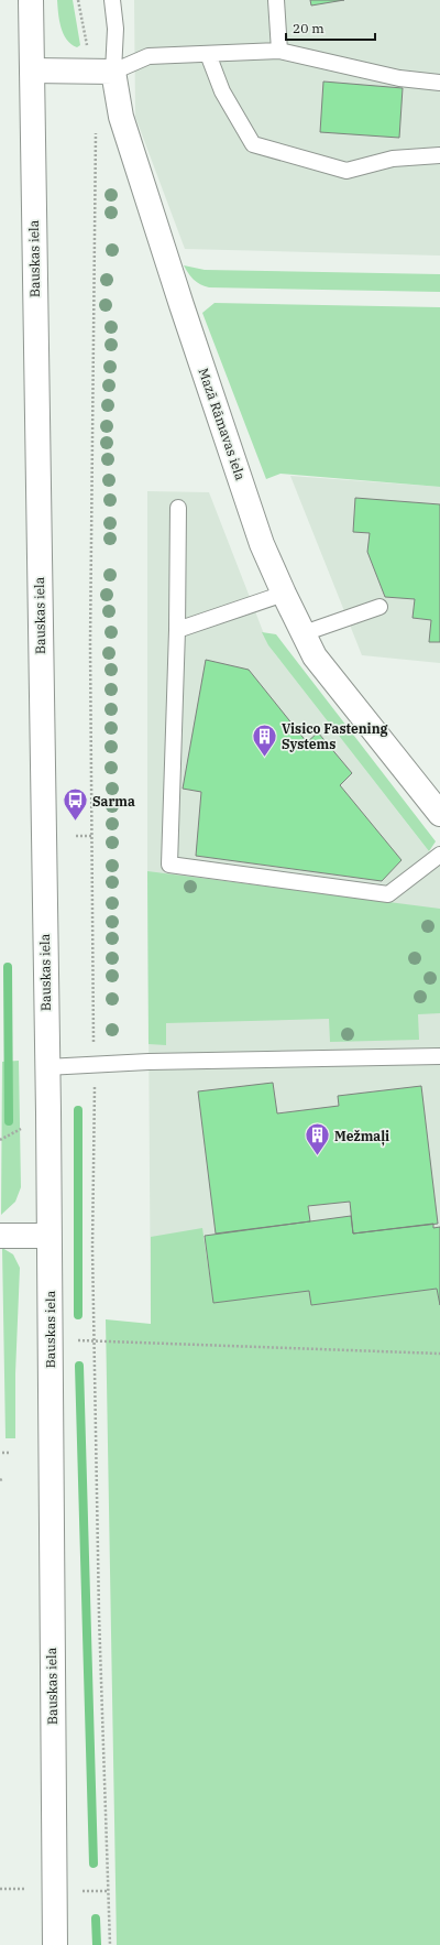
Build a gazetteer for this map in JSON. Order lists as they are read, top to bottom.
{
  "streets": {
    "main road": ["Bauskas iela", "Mazā Rāmavas iela"]
  },
  "places": {
    "building": ["Visico Fastening Systems", "Mežmaļi"],
    "bus stop": ["Sarma"]
  },
  "scale_bar": "20 m"
}
